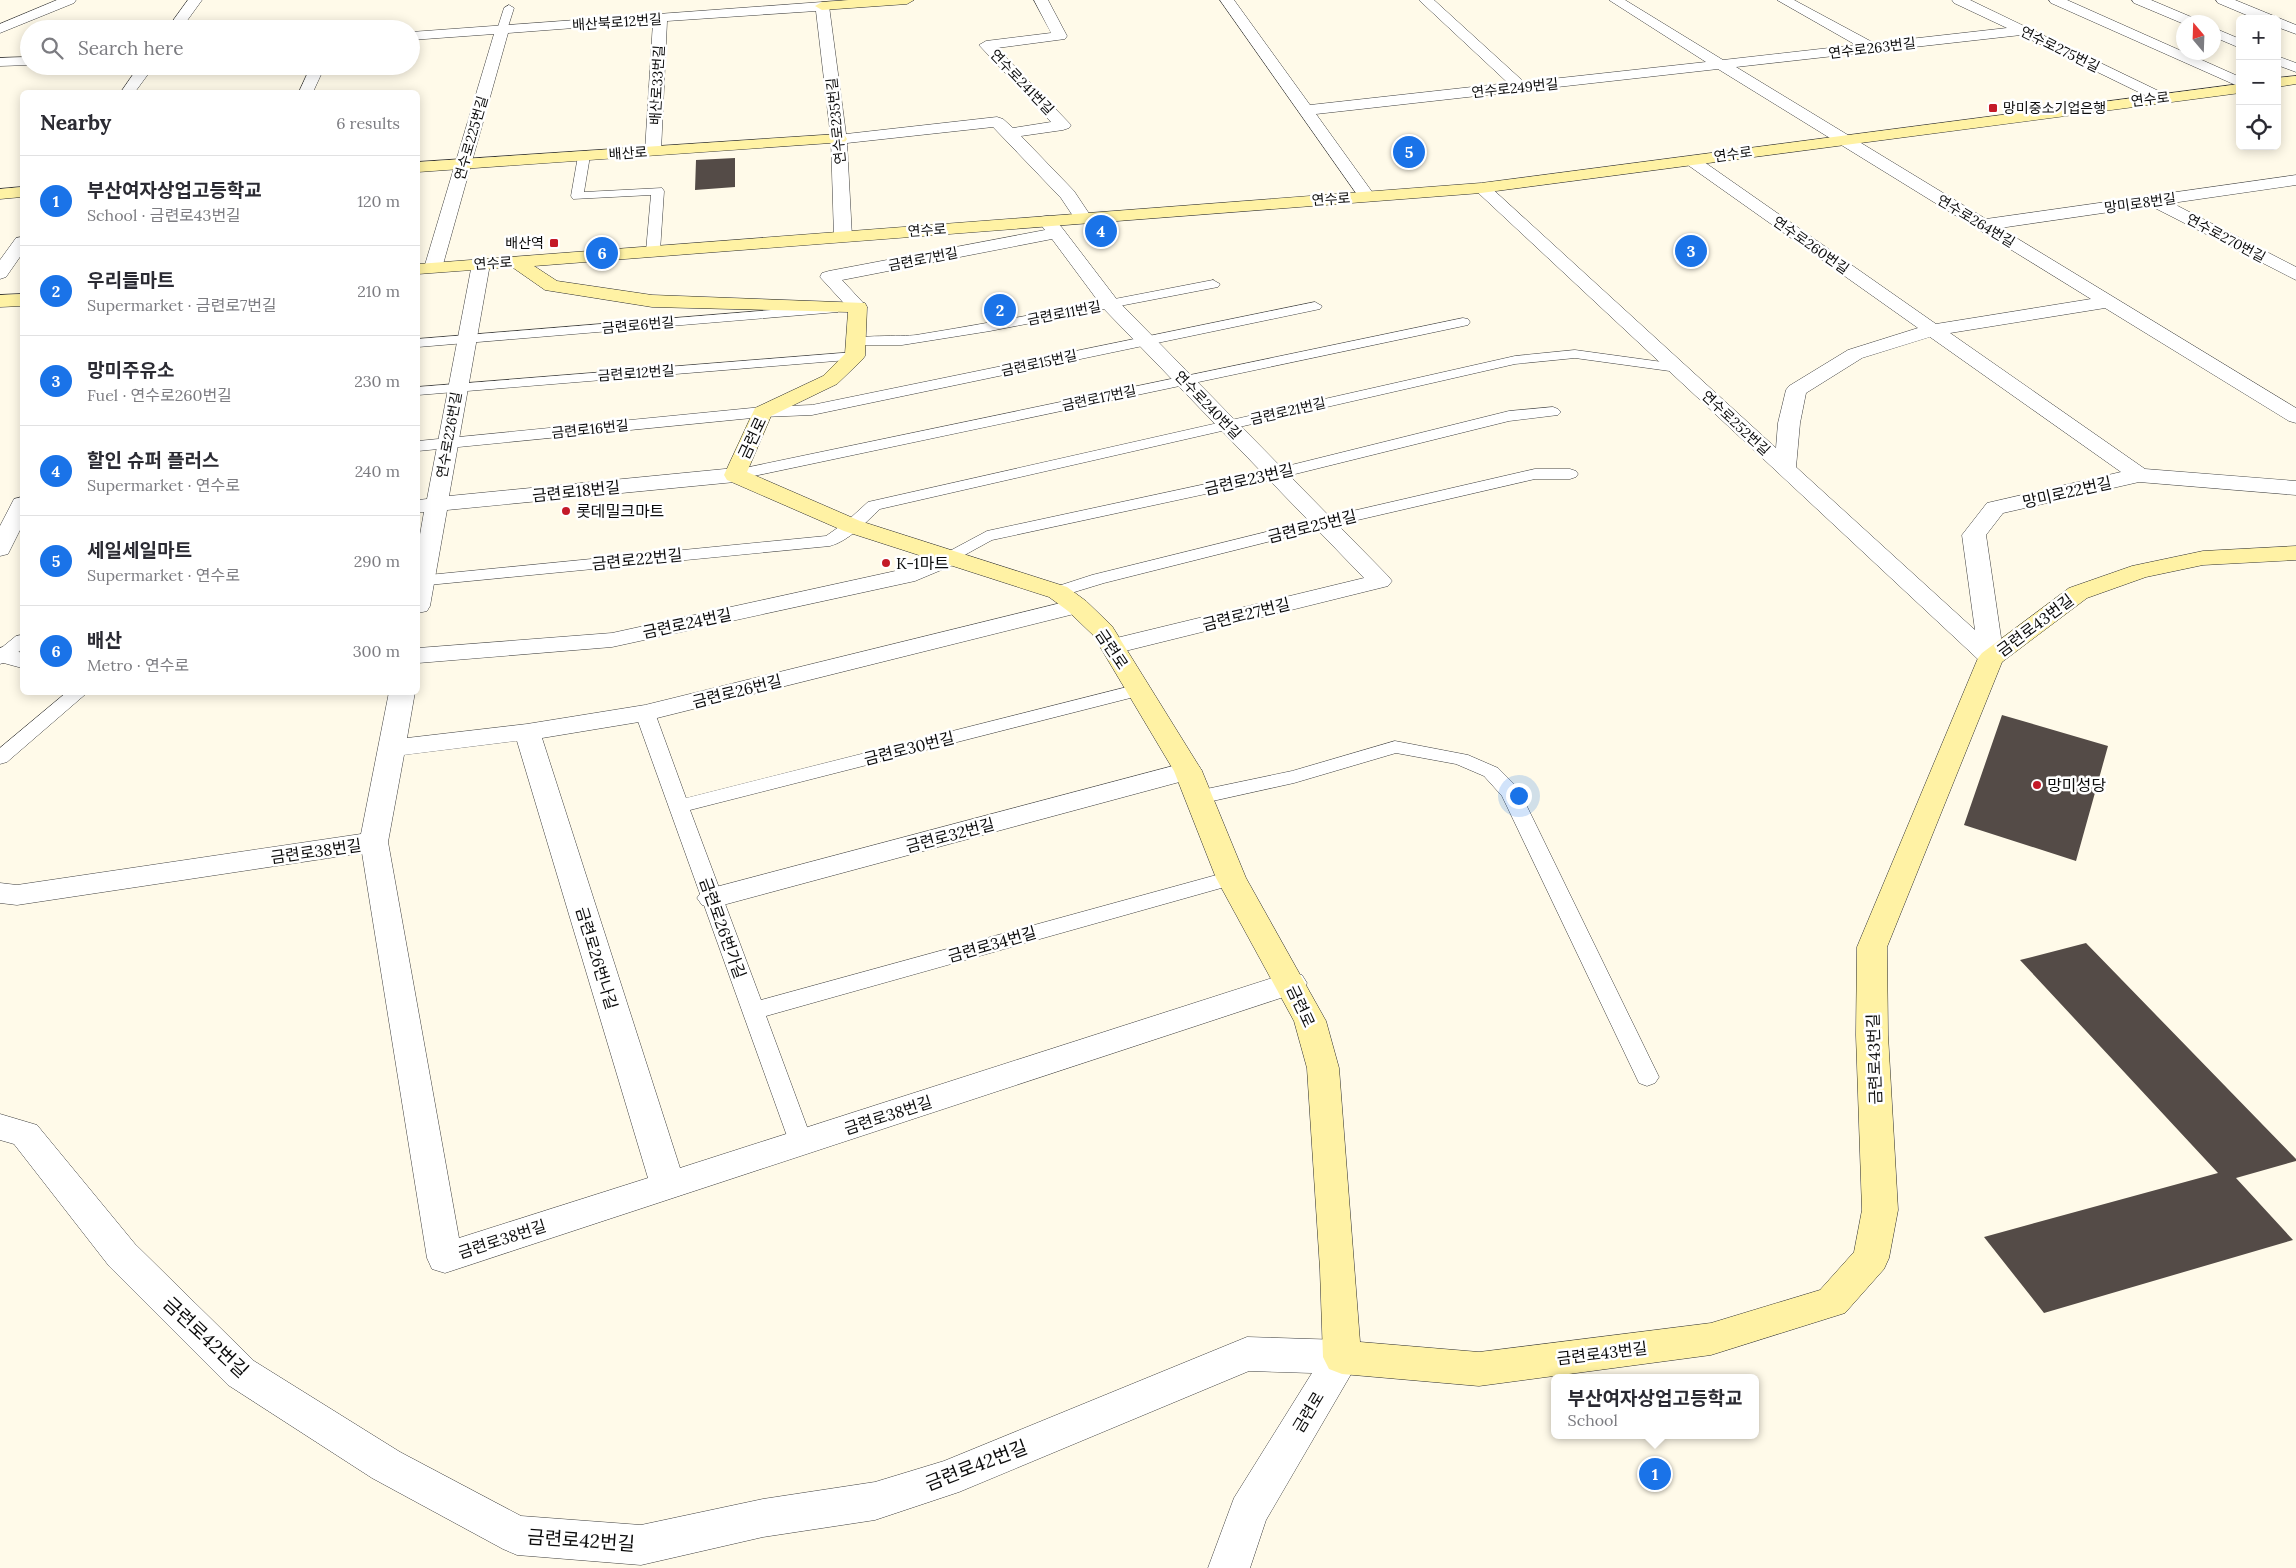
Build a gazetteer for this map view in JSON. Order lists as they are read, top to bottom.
{
  "streets": {
    "street": [
      "배산북로12번길",
      "연수로263번길",
      "연수로275번길",
      "연수로241번길",
      "배산로33번길",
      "연수로249번길",
      "연수로",
      "연수로235번길",
      "연수로225번길",
      "배산로",
      "망미로8번길",
      "연수로264번길",
      "연수로270번길",
      "연수로260번길",
      "금련로7번길",
      "연수로240번길",
      "연수로252번길",
      "연수로226번길",
      "금련로",
      "금련로18번길",
      "망미로22번길",
      "금련로27번길",
      "금련로24번길",
      "금련로43번길",
      "금련로26번길",
      "금련로32번길",
      "금련로38번길",
      "금련로26번나길",
      "금련로42번길"
    ],
    "lane": [
      "금련로11번길",
      "금련로6번길",
      "금련로15번길",
      "금련로12번길",
      "금련로17번길",
      "금련로21번길",
      "금련로16번길",
      "금련로23번길",
      "금련로25번길",
      "금련로22번길",
      "금련로30번길",
      "금련로26번가길",
      "금련로34번길"
    ]
  },
  "crossings": [
    ["배산북로12번길", "배산로33번길"],
    ["배산북로12번길", "연수로235번길"],
    ["배산북로12번길", "연수로225번길"],
    ["연수로263번길", "연수로275번길"],
    ["연수로263번길", "연수로249번길"],
    ["연수로275번길", "연수로"],
    ["배산로33번길", "배산로"],
    ["연수로", "연수로235번길"],
    ["연수로", "연수로225번길"],
    ["연수로", "연수로264번길"],
    ["연수로", "연수로260번길"],
    ["연수로", "금련로7번길"],
    ["연수로", "연수로240번길"],
    ["연수로", "연수로252번길"],
    ["연수로", "연수로226번길"],
    ["연수로235번길", "배산로"],
    ["연수로225번길", "배산로"],
    ["망미로8번길", "연수로264번길"],
    ["망미로8번길", "연수로270번길"],
    ["연수로260번길", "망미로22번길"],
    ["금련로7번길", "금련로6번길"],
    ["금련로7번길", "연수로240번길"],
    ["금련로11번길", "금련로12번길"],
    ["금련로11번길", "연수로240번길"],
    ["금련로11번길", "금련로"],
    ["금련로6번길", "연수로226번길"],
    ["금련로15번길", "연수로240번길"],
    ["금련로15번길", "금련로16번길"],
    ["금련로15번길", "금련로"],
    ["금련로12번길", "연수로226번길"],
    ["금련로12번길", "금련로"],
    ["금련로17번길", "연수로240번길"],
    ["금련로17번길", "금련로"],
    ["금련로17번길", "금련로18번길"],
    ["연수로240번길", "금련로21번길"],
    ["연수로240번길", "금련로23번길"],
    ["연수로240번길", "금련로25번길"],
    ["연수로240번길", "금련로27번길"],
    ["금련로21번길", "연수로252번길"],
    ["금련로21번길", "금련로"],
    ["금련로21번길", "금련로22번길"],
    ["연수로252번길", "망미로22번길"],
    ["연수로252번길", "금련로43번길"],
    ["금련로16번길", "연수로226번길"],
    ["금련로16번길", "금련로"],
    ["연수로226번길", "금련로18번길"],
    ["연수로226번길", "금련로22번길"],
    ["금련로", "금련로23번길"],
    ["금련로", "금련로18번길"],
    ["금련로", "금련로25번길"],
    ["금련로", "금련로22번길"],
    ["금련로", "금련로27번길"],
    ["금련로", "금련로24번길"],
    ["금련로", "금련로43번길"],
    ["금련로", "금련로26번길"],
    ["금련로", "금련로30번길"],
    ["금련로", "금련로32번길"],
    ["금련로", "금련로38번길"],
    ["금련로", "금련로34번길"],
    ["금련로", "금련로42번길"],
    ["금련로23번길", "금련로24번길"],
    ["망미로22번길", "금련로43번길"],
    ["금련로25번길", "금련로26번길"],
    ["금련로43번길", "금련로42번길"],
    ["금련로26번길", "금련로26번가길"],
    ["금련로26번길", "금련로26번나길"],
    ["금련로30번길", "금련로26번가길"],
    ["금련로32번길", "금련로26번가길"],
    ["금련로38번길", "금련로26번가길"],
    ["금련로38번길", "금련로26번나길"],
    ["금련로26번가길", "금련로34번길"]
  ],
  "places": {
    "transit": ["망미중소기업은행", "배산역"],
    "other": ["롯데밀크마트", "K-1마트", "망미성당"]
  },
  "north": "top",
  "page": {
    "map_buttons": ["+", "−"],
    "search": "Search here",
    "heading": ["Nearby", "6 results"],
    "pins": [
      "5",
      "4",
      "3",
      "6",
      "2",
      "1"
    ],
    "list": [
      {
        "mark": "1",
        "name": "부산여자상업고등학교",
        "note": "School · 금련로43번길",
        "value": "120 m"
      },
      {
        "mark": "2",
        "name": "우리들마트",
        "note": "Supermarket · 금련로7번길",
        "value": "210 m"
      },
      {
        "mark": "3",
        "name": "망미주유소",
        "note": "Fuel · 연수로260번길",
        "value": "230 m"
      },
      {
        "mark": "4",
        "name": "할인 슈퍼 플러스",
        "note": "Supermarket · 연수로",
        "value": "240 m"
      },
      {
        "mark": "5",
        "name": "세일세일마트",
        "note": "Supermarket · 연수로",
        "value": "290 m"
      },
      {
        "mark": "6",
        "name": "배산",
        "note": "Metro · 연수로",
        "value": "300 m"
      }
    ],
    "popup": ["부산여자상업고등학교", "School"]
  }
}
